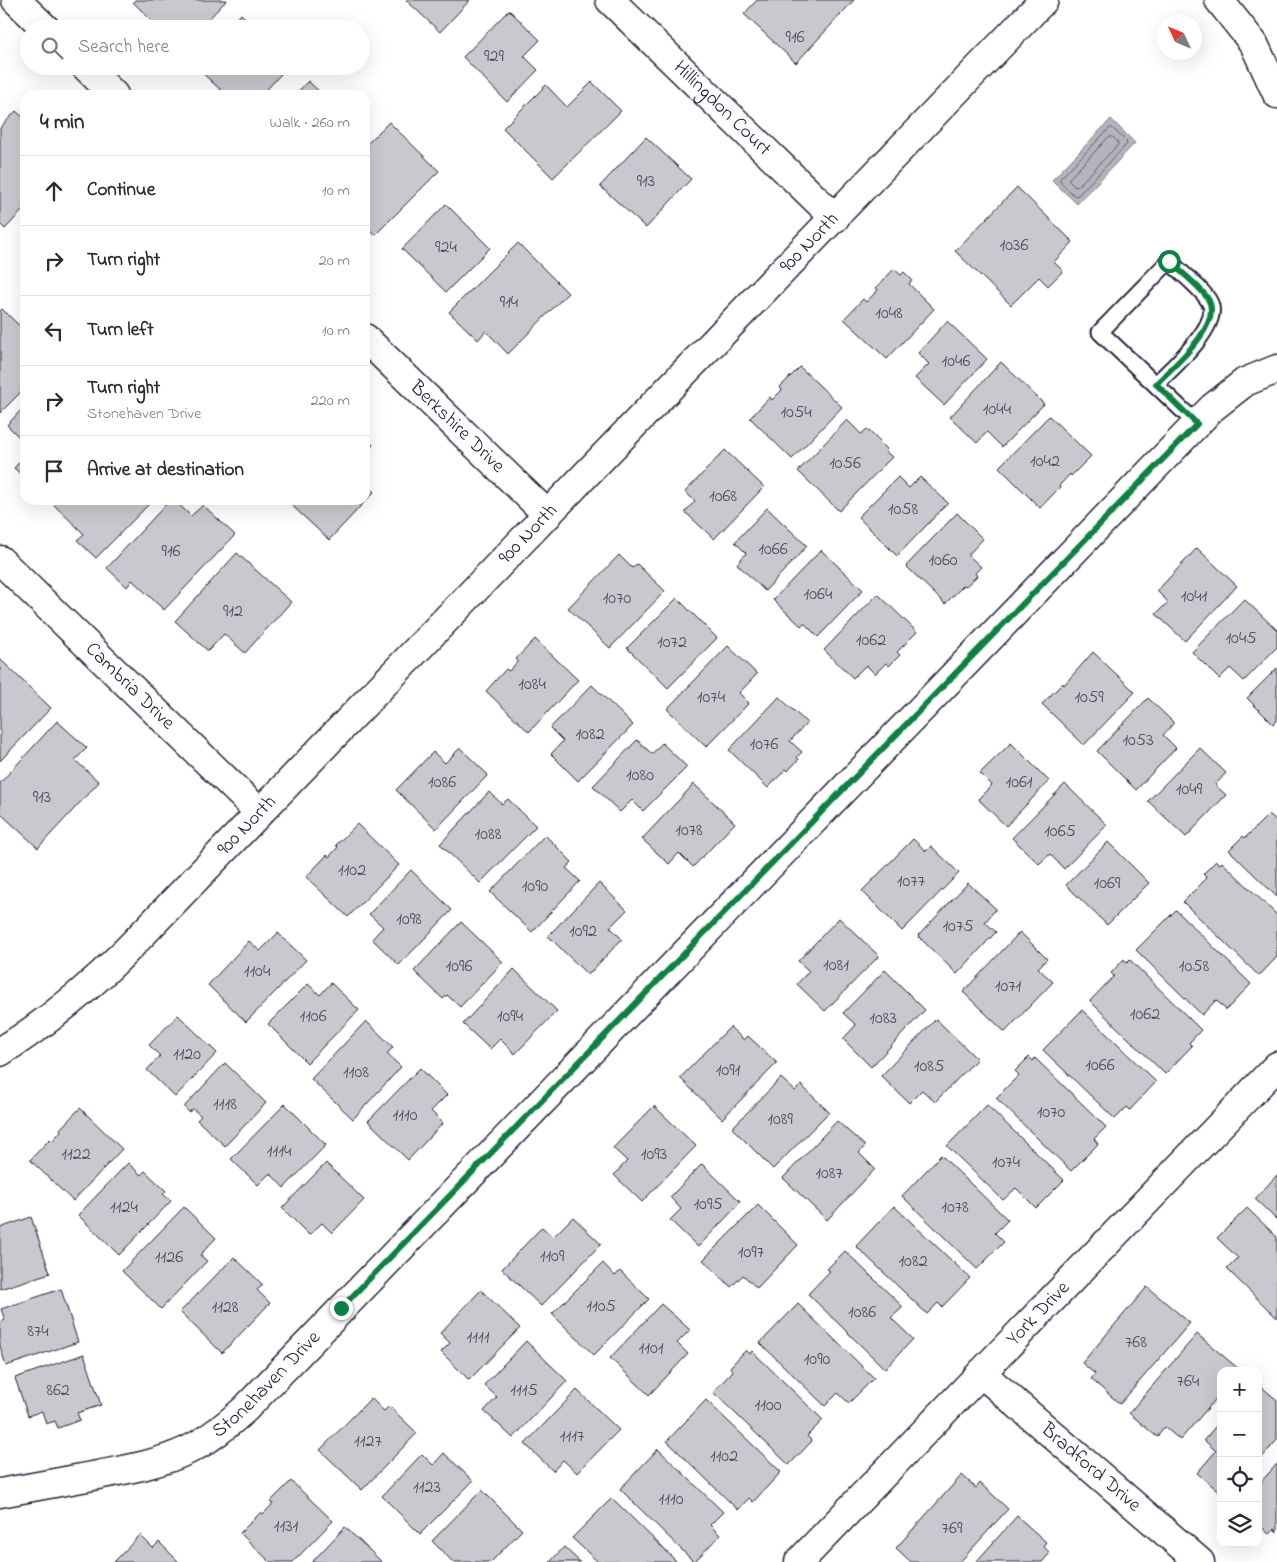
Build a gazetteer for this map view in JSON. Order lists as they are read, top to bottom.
{
  "streets": {
    "street": [
      "Hillingdon Court",
      "900 North",
      "Berkshire Drive",
      "Cambria Drive",
      "York Drive",
      "Stonehaven Drive",
      "Bradford Drive"
    ]
  },
  "crossings": [
    ["Hillingdon Court", "900 North"],
    ["900 North", "Berkshire Drive"],
    ["900 North", "Cambria Drive"],
    ["York Drive", "Bradford Drive"]
  ],
  "house_numbers": [
    "916",
    "929",
    "913",
    "1036",
    "924",
    "914",
    "1048",
    "1046",
    "1044",
    "1054",
    "1042",
    "1056",
    "1068",
    "1058",
    "1066",
    "916",
    "1060",
    "1064",
    "1041",
    "1070",
    "912",
    "1045",
    "1062",
    "1072",
    "1084",
    "1074",
    "1059",
    "1082",
    "1053",
    "1076",
    "1080",
    "1086",
    "1061",
    "1049",
    "913",
    "1078",
    "1065",
    "1088",
    "1102",
    "1077",
    "1069",
    "1090",
    "1098",
    "1075",
    "1092",
    "1081",
    "1096",
    "1058",
    "1104",
    "1071",
    "1062",
    "1106",
    "1094",
    "1083",
    "1120",
    "1066",
    "1085",
    "1091",
    "1108",
    "1118",
    "1070",
    "1110",
    "1089",
    "1114",
    "1122",
    "1093",
    "1074",
    "1087",
    "1095",
    "1124",
    "1078",
    "1097",
    "1109",
    "1126",
    "1082",
    "1105",
    "1128",
    "1086",
    "874",
    "1111",
    "768",
    "1101",
    "1090",
    "764",
    "862",
    "1115",
    "1100",
    "1117",
    "1127",
    "1102",
    "1123",
    "1110",
    "1131",
    "769"
  ],
  "north": "top left",
  "page": {
    "search": "Search here",
    "heading": ["4 min", "Walk · 260 m"],
    "list": [
      ["Continue", "10 m"],
      ["Turn right", "20 m"],
      ["Turn left", "10 m"],
      ["Turn right", "Stonehaven Drive", "220 m"],
      "Arrive at destination"
    ],
    "map_buttons": ["+", "−"]
  }
}
